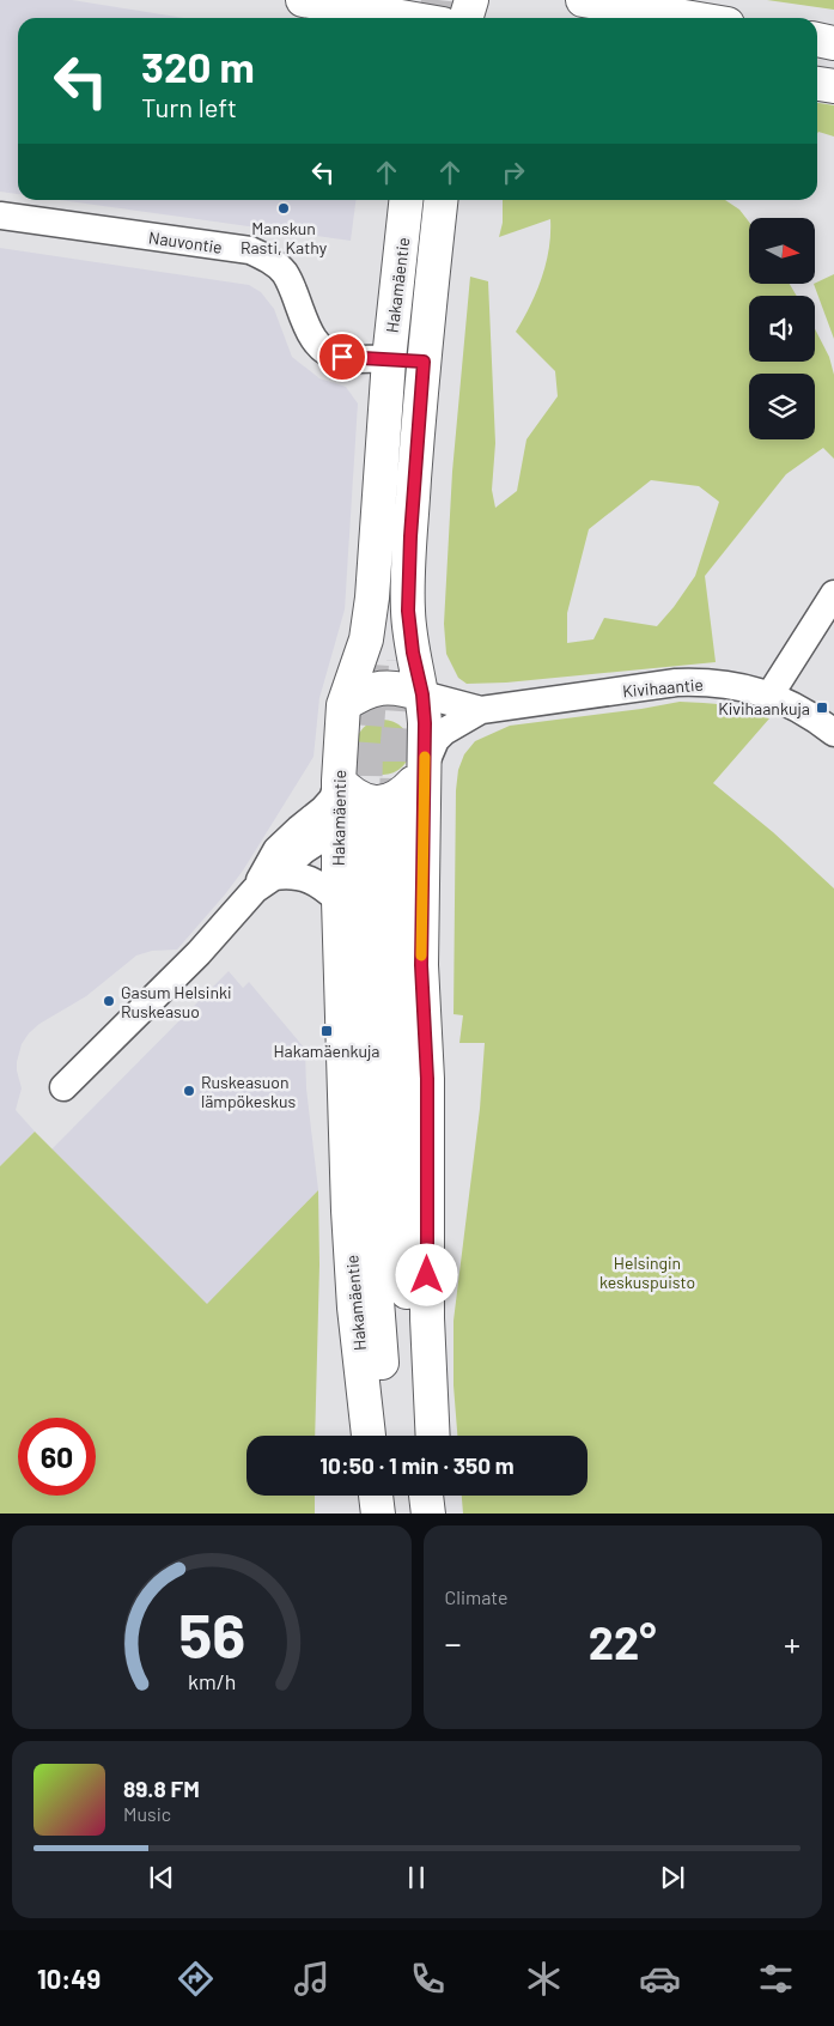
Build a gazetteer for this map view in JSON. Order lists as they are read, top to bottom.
{
  "streets": {
    "main road": ["Hakamäentie"],
    "street": ["Nauvontie", "Kivihaantie"]
  },
  "crossings": [
    ["Nauvontie", "Hakamäentie"],
    ["Hakamäentie", "Kivihaantie"]
  ],
  "parks": ["Helsingin keskuspuisto"],
  "places": {
    "other": ["Manskun Rasti, Kathy", "Gasum Helsinki Ruskeasuo", "Ruskeasuon lämpökeskus"],
    "transit": ["Kivihaankuja", "Hakamäenkuja"]
  },
  "north": "right",
  "page": {
    "turn": ["320 m", "Turn left"],
    "limit": "60",
    "trip": "10:50 · 1 min · 350 m",
    "tile": "Climate",
    "heat": ["−", "22°", "+"],
    "song": ["89.8 FM", "Music"],
    "tabs": "10:49",
    "gauge": ["56", "km/h"]
  }
}
